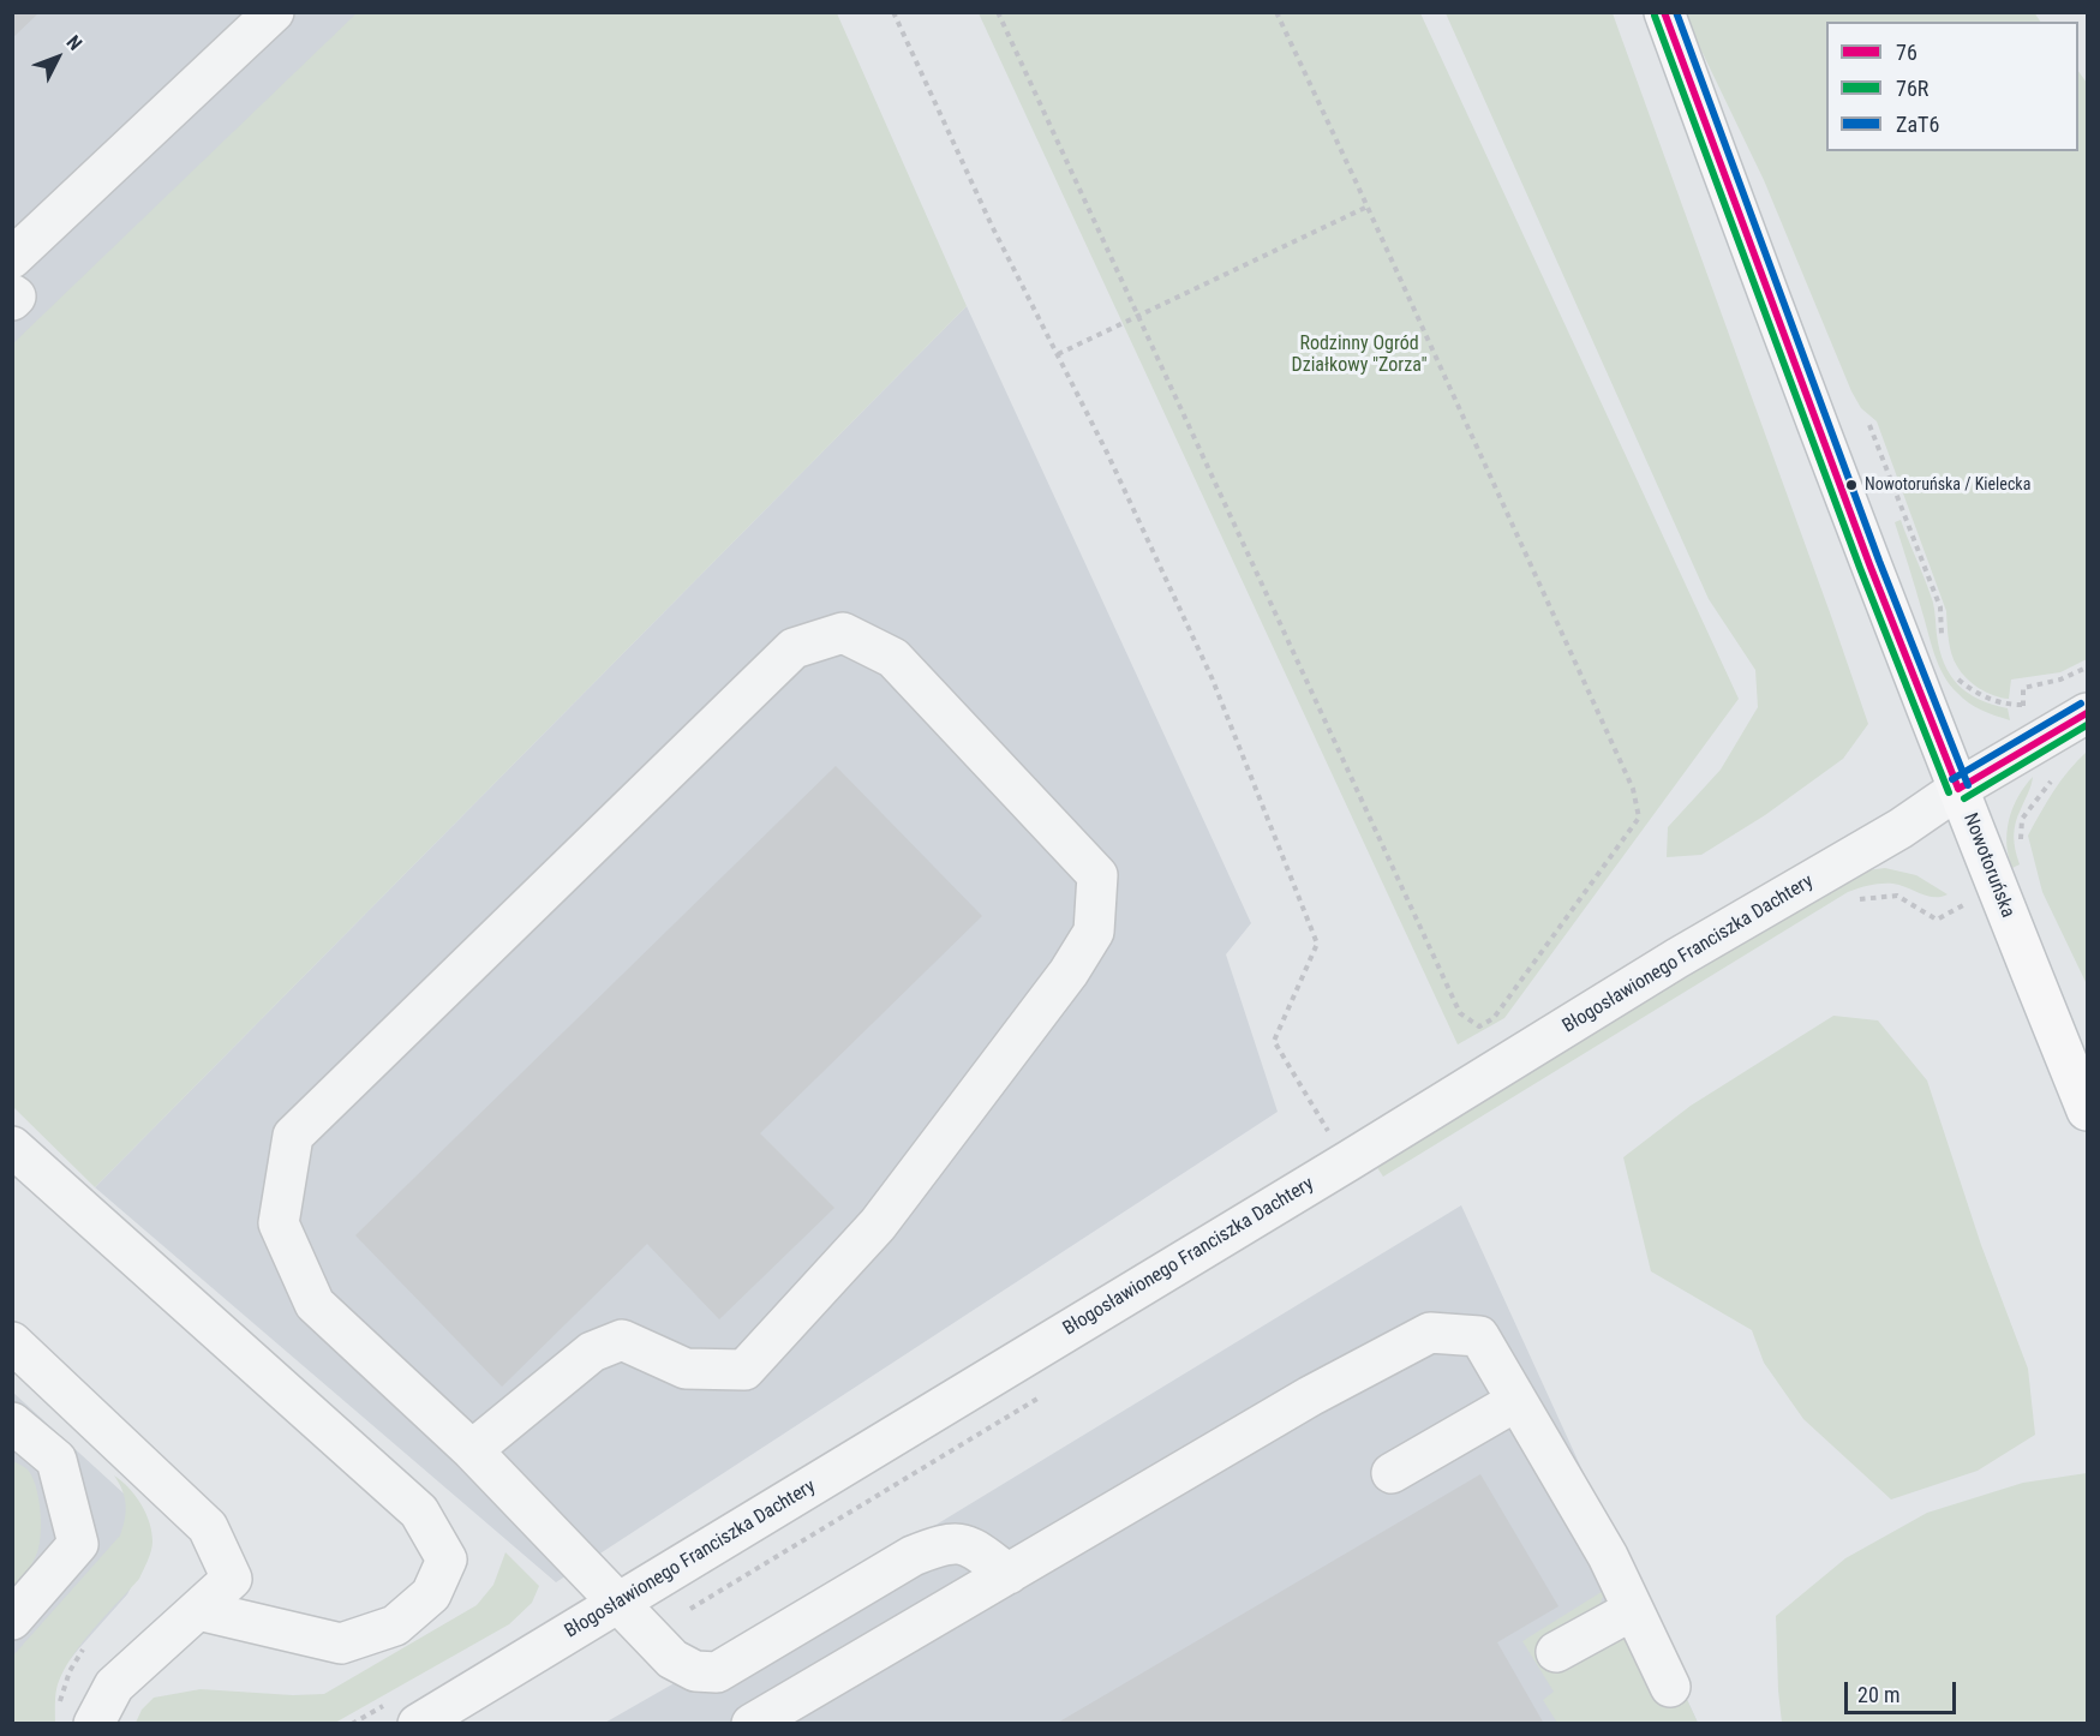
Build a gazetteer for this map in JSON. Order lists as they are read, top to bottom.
{
  "streets": {
    "main road": ["Nowotoruńska"],
    "street": ["Błogosławionego Franciszka Dachtery"]
  },
  "crossings": [
    ["Nowotoruńska", "Błogosławionego Franciszka Dachtery"]
  ],
  "parks": ["Rodzinny Ogród Działkowy \"Zorza\""],
  "places": ["Nowotoruńska / Kielecka"],
  "lines": ["transit line 76", "transit line ZaT6", "transit line 76R"],
  "legend": ["76", "76R", "ZaT6"],
  "scale_bar": "20 m",
  "north": "top right"
}
